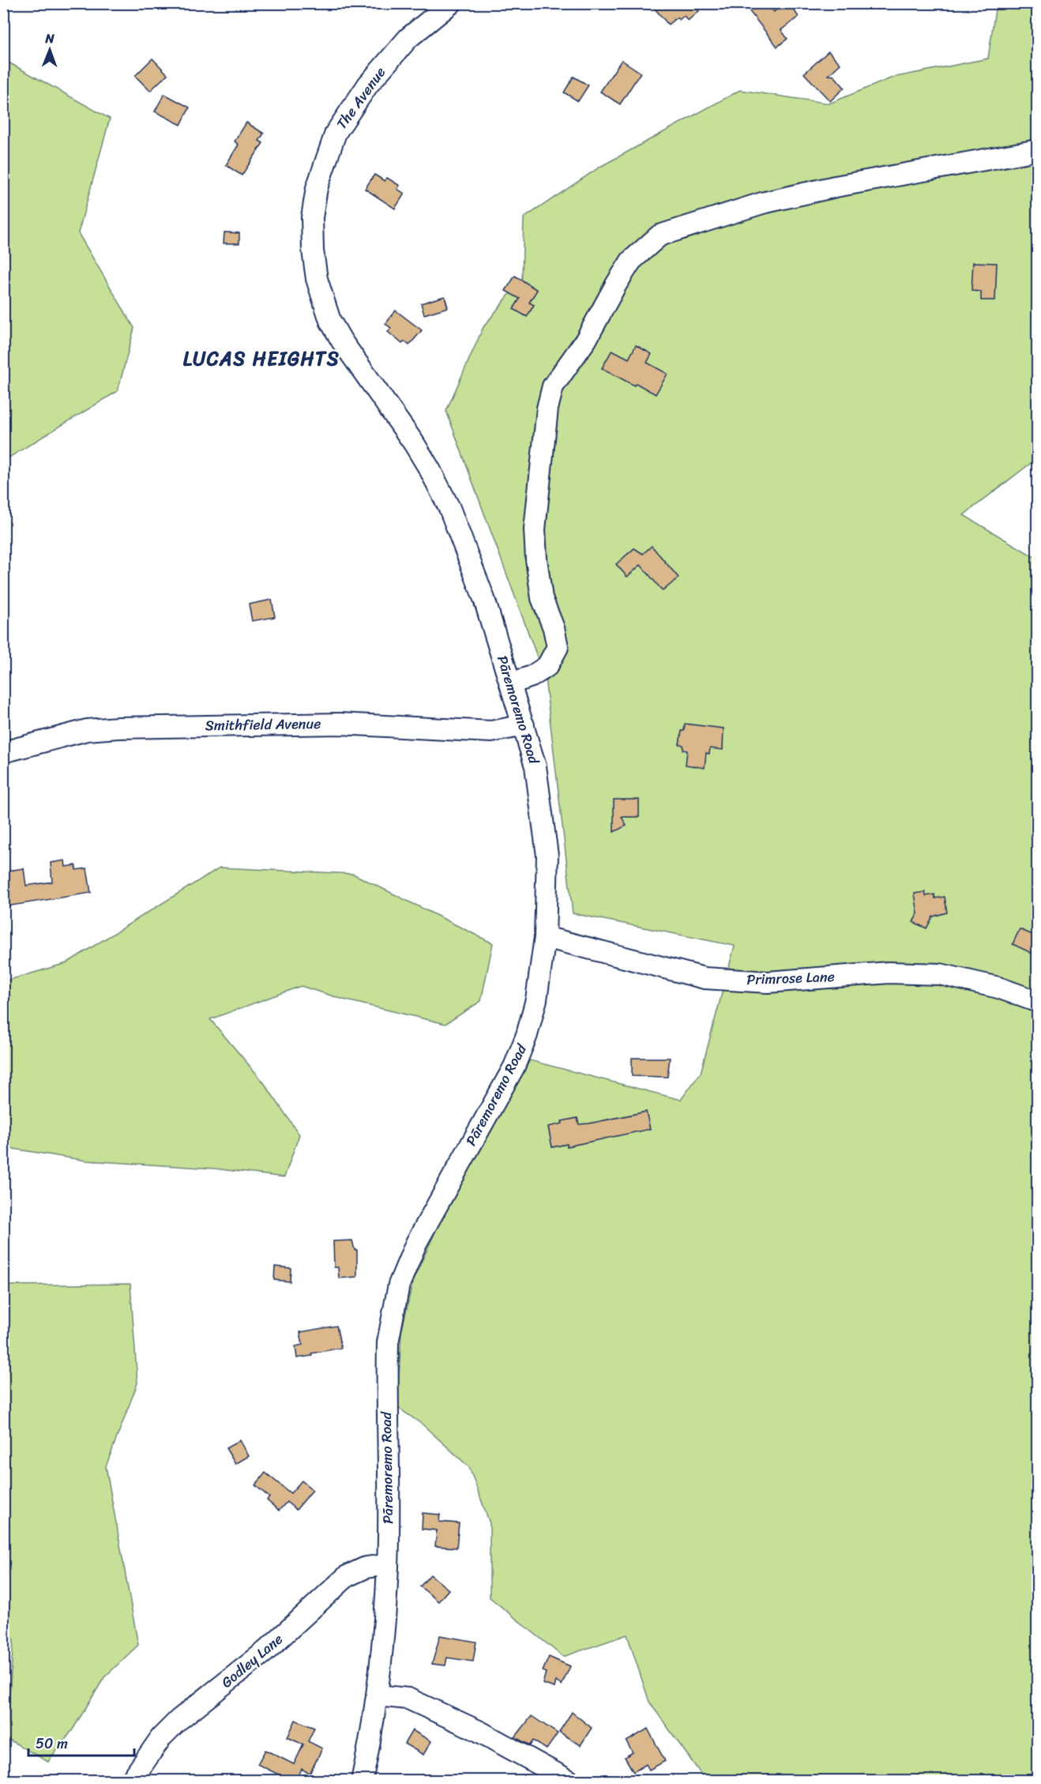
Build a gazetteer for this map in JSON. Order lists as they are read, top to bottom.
{
  "streets": {
    "street": [
      "The Avenue",
      "Pāremoremo Road",
      "Smithfield Avenue",
      "Primrose Lane",
      "Godley Lane"
    ]
  },
  "crossings": [
    ["The Avenue", "Pāremoremo Road"],
    ["Pāremoremo Road", "Smithfield Avenue"],
    ["Pāremoremo Road", "Primrose Lane"],
    ["Pāremoremo Road", "Godley Lane"]
  ],
  "districts": ["LUCAS HEIGHTS"],
  "scale_bar": "50 m",
  "north": "top"
}
